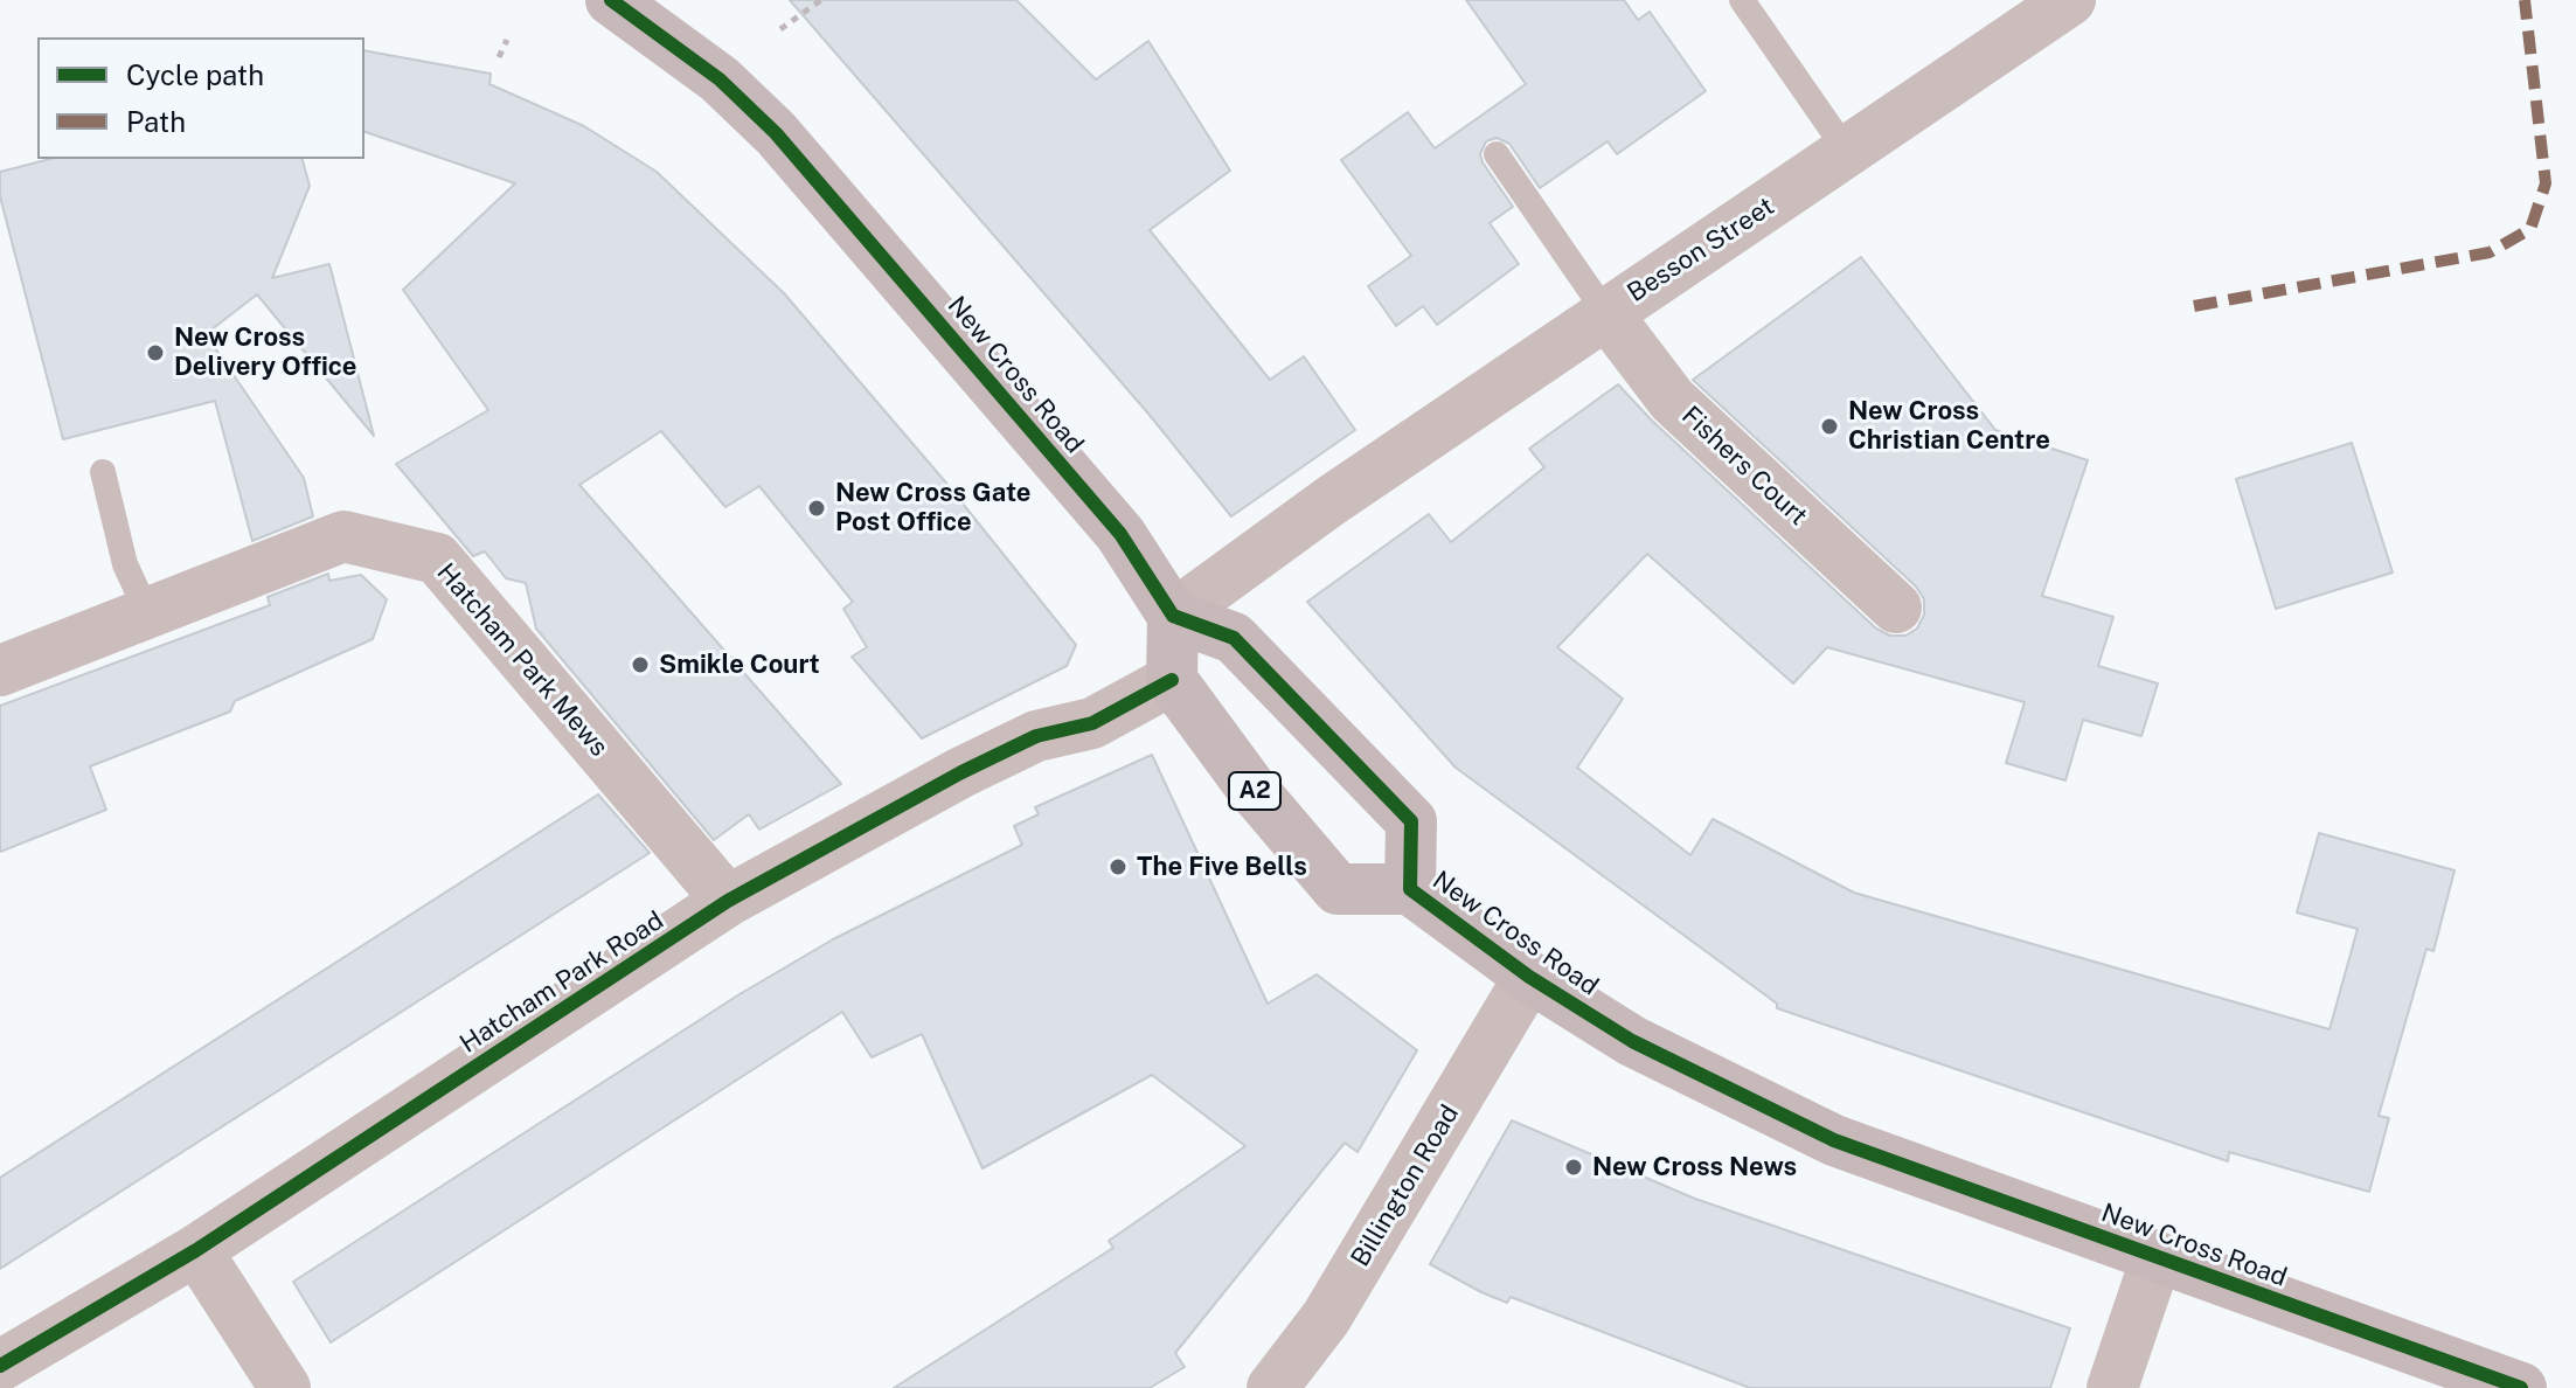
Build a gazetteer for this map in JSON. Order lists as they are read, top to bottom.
{
  "streets": {
    "highway": ["New Cross Road", "A2"],
    "street": [
      "Besson Street",
      "Fishers Court",
      "Hatcham Park Mews",
      "Hatcham Park Road",
      "Billington Road"
    ]
  },
  "crossings": [
    ["Besson Street", "New Cross Road"],
    ["Besson Street", "Fishers Court"],
    ["New Cross Road", "Hatcham Park Road"],
    ["New Cross Road", "Billington Road"],
    ["Hatcham Park Mews", "Hatcham Park Road"]
  ],
  "places": [
    "New Cross Delivery Office",
    "New Cross Christian Centre",
    "New Cross Gate Post Office",
    "Smikle Court",
    "The Five Bells",
    "New Cross News"
  ],
  "legend": ["Cycle path", "Path"]
}
